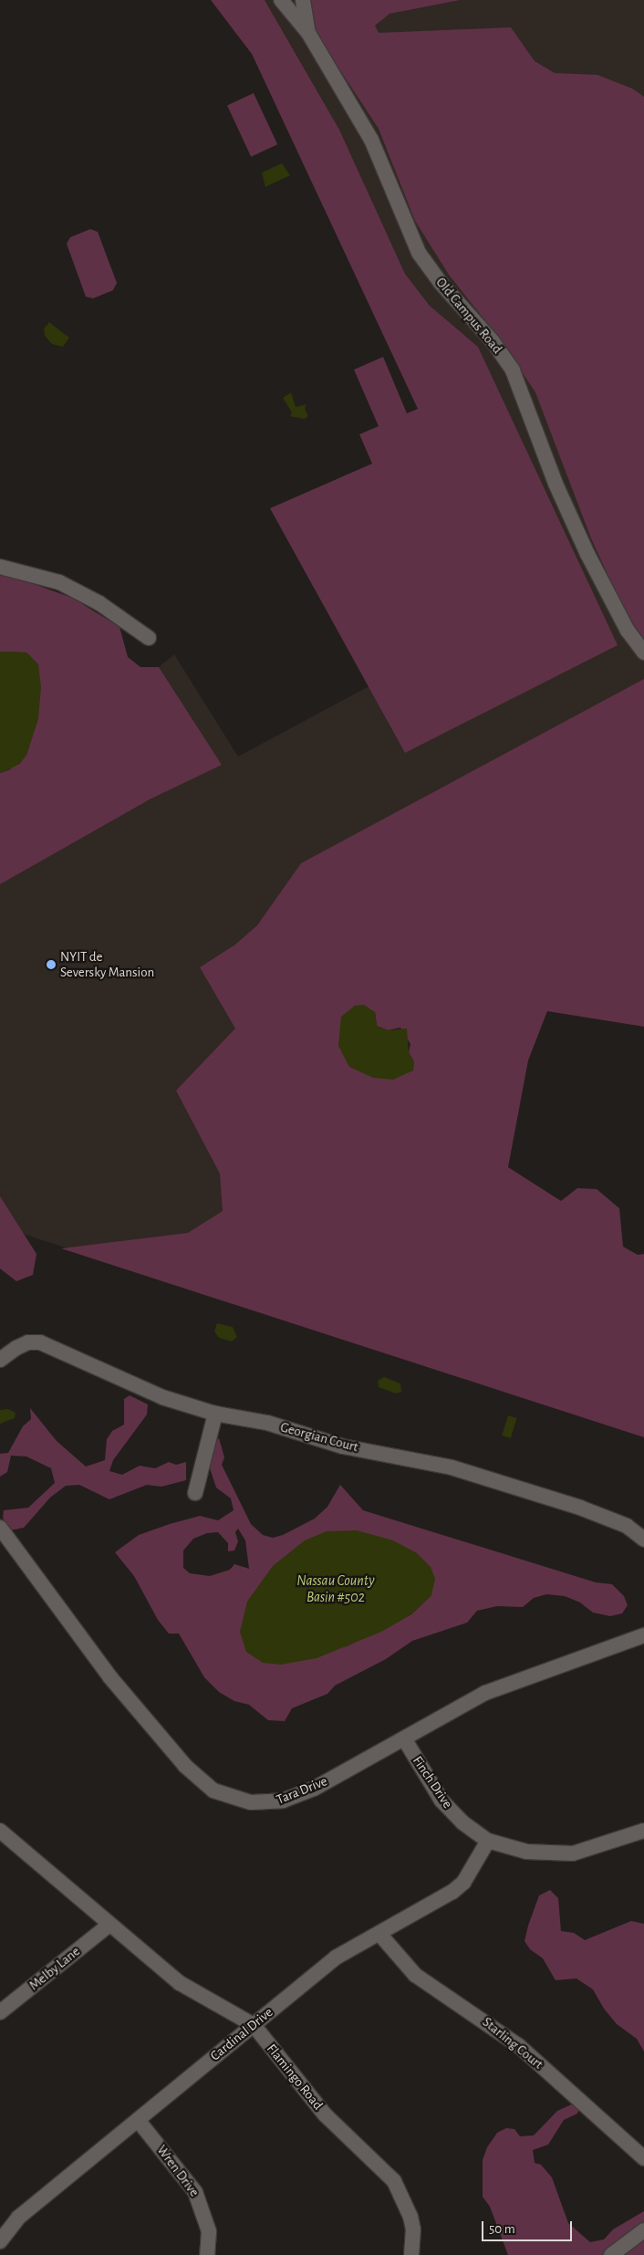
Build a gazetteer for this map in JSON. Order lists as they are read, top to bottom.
{
  "streets": {
    "street": [
      "Old Campus Road",
      "Georgian Court",
      "Finch Drive",
      "Tara Drive",
      "Melby Lane",
      "Cardinal Drive",
      "Starling Court",
      "Flamingo Road",
      "Wren Drive"
    ]
  },
  "crossings": [
    ["Finch Drive", "Tara Drive"],
    ["Finch Drive", "Cardinal Drive"],
    ["Melby Lane", "Flamingo Road"],
    ["Cardinal Drive", "Starling Court"],
    ["Cardinal Drive", "Flamingo Road"],
    ["Cardinal Drive", "Wren Drive"]
  ],
  "water": ["Nassau County Basin #502"],
  "places": ["NYIT de Seversky Mansion"],
  "scale_bar": "50 m"
}
